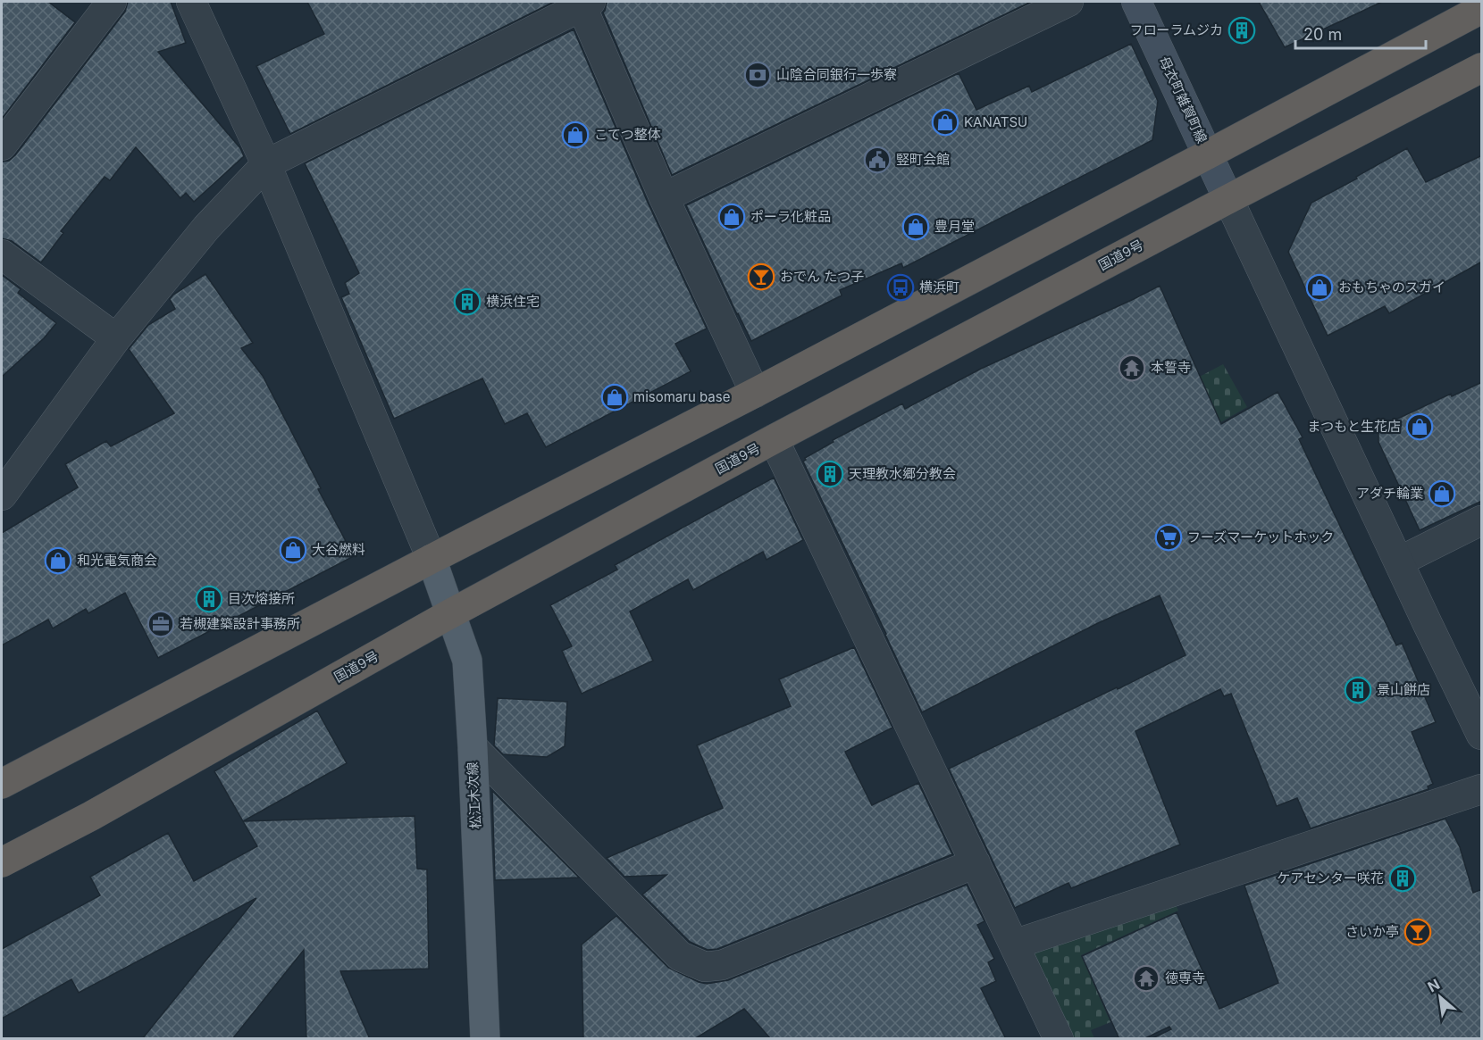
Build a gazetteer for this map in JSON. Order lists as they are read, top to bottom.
{
  "streets": {
    "highway": ["国道9号"],
    "main road": ["母衣町雑賀町線", "松江木次線"]
  },
  "crossings": [
    ["母衣町雑賀町線", "国道9号"],
    ["国道9号", "松江木次線"]
  ],
  "places": {
    "building": [
      "フローラムジカ",
      "横浜住宅",
      "天理教水郷分教会",
      "目次熔接所",
      "景山餅店",
      "ケアセンター咲花"
    ],
    "bank": ["山陰合同銀行一歩寮"],
    "shop": [
      "KANATSU",
      "こてつ整体",
      "ポーラ化粧品",
      "豊月堂",
      "おもちゃのスガイ",
      "misomaru base",
      "まつもと生花店",
      "アダチ輪業",
      "大谷燃料",
      "和光電気商会"
    ],
    "public building": ["竪町会館"],
    "bar": ["おでん たつ子", "さいか亭"],
    "bus stop": ["横浜町"],
    "temple": ["本誓寺", "徳専寺"],
    "supermarket": ["フーズマーケットホック"],
    "office": ["若槻建築設計事務所"]
  },
  "scale_bar": "20 m",
  "north": "top left"
}
